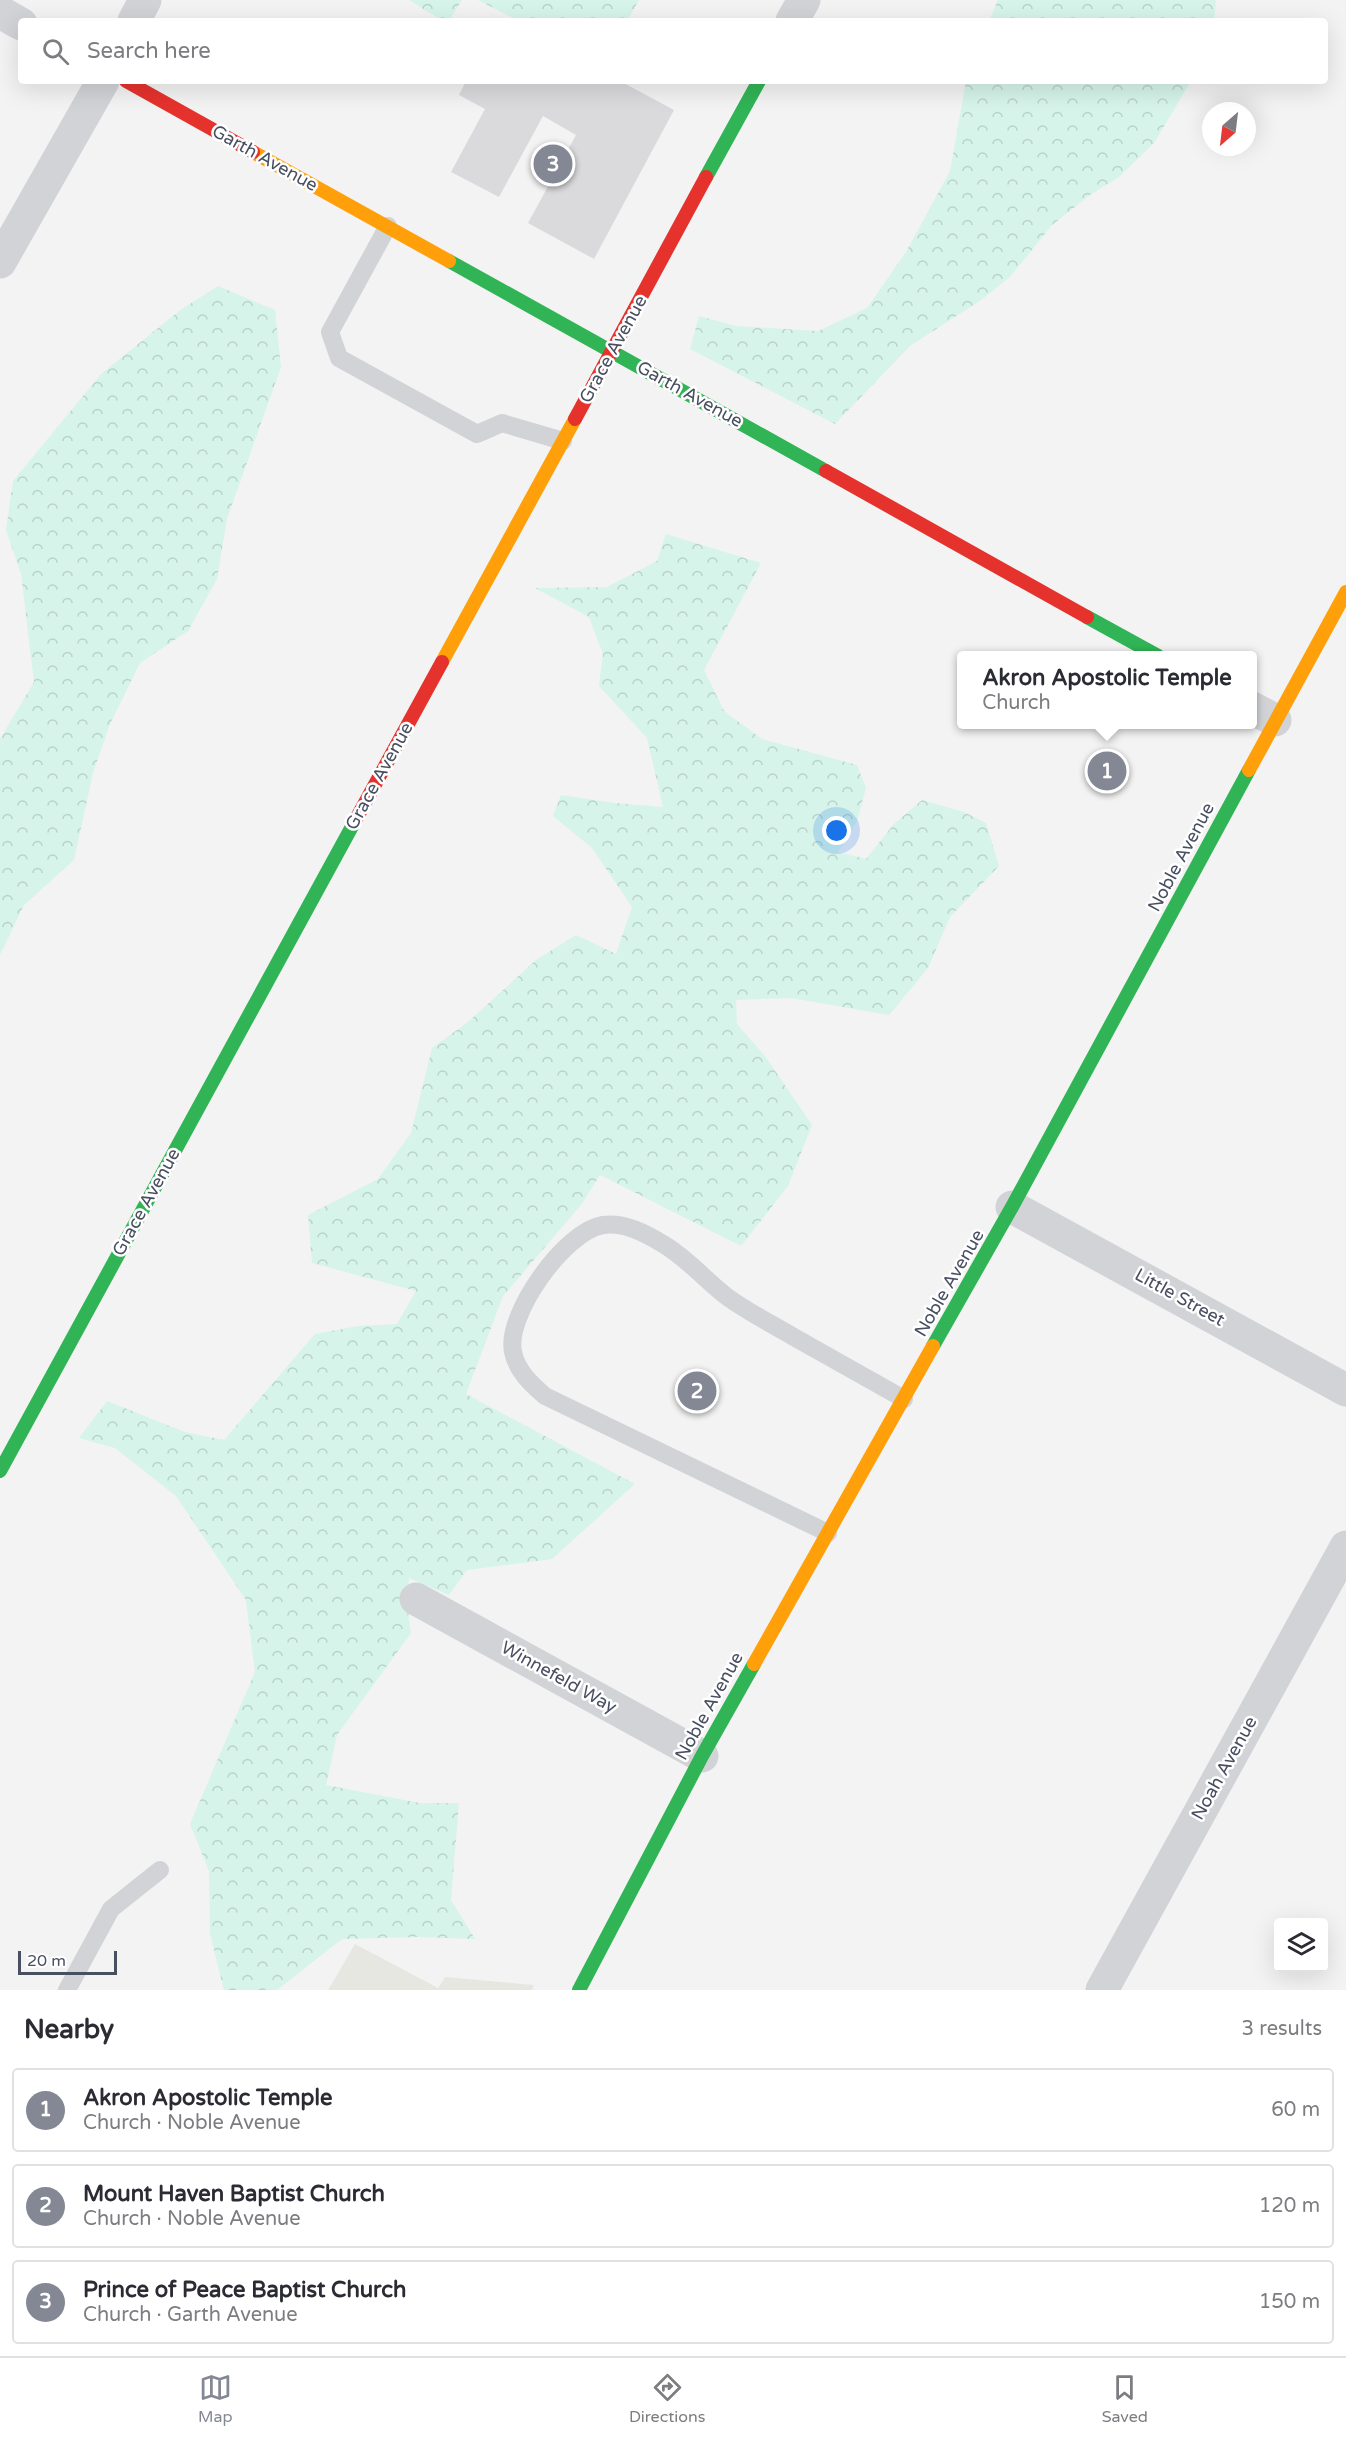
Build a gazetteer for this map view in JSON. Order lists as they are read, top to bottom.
{
  "streets": {
    "street": [
      "Garth Avenue",
      "Grace Avenue",
      "Noble Avenue",
      "Little Street",
      "Winnefeld Way",
      "Noah Avenue"
    ]
  },
  "crossings": [
    ["Garth Avenue", "Grace Avenue"],
    ["Noble Avenue", "Little Street"],
    ["Noble Avenue", "Winnefeld Way"]
  ],
  "scale_bar": "20 m",
  "north": "bottom left",
  "page": {
    "search": "Search here",
    "pins": ["3", "1", "2"],
    "popup": ["Akron Apostolic Temple", "Church"],
    "scale": "20 m",
    "heading": ["Nearby", "3 results"],
    "list": [
      {
        "mark": "1",
        "name": "Akron Apostolic Temple",
        "note": "Church · Noble Avenue",
        "value": "60 m"
      },
      {
        "mark": "2",
        "name": "Mount Haven Baptist Church",
        "note": "Church · Noble Avenue",
        "value": "120 m"
      },
      {
        "mark": "3",
        "name": "Prince of Peace Baptist Church",
        "note": "Church · Garth Avenue",
        "value": "150 m"
      }
    ],
    "nav": ["Map", "Directions", "Saved"]
  }
}
